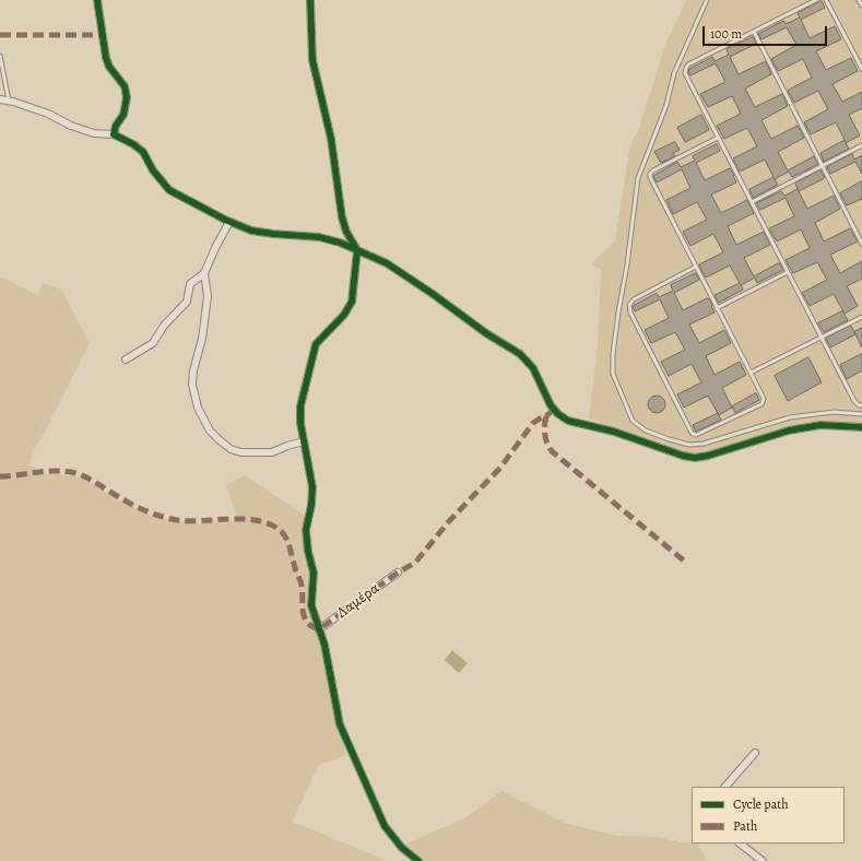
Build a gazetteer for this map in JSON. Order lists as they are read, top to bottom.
{
  "streets": {
    "street": ["Λαμέρα"]
  },
  "legend": ["Cycle path", "Path"],
  "scale_bar": "100 m"
}
